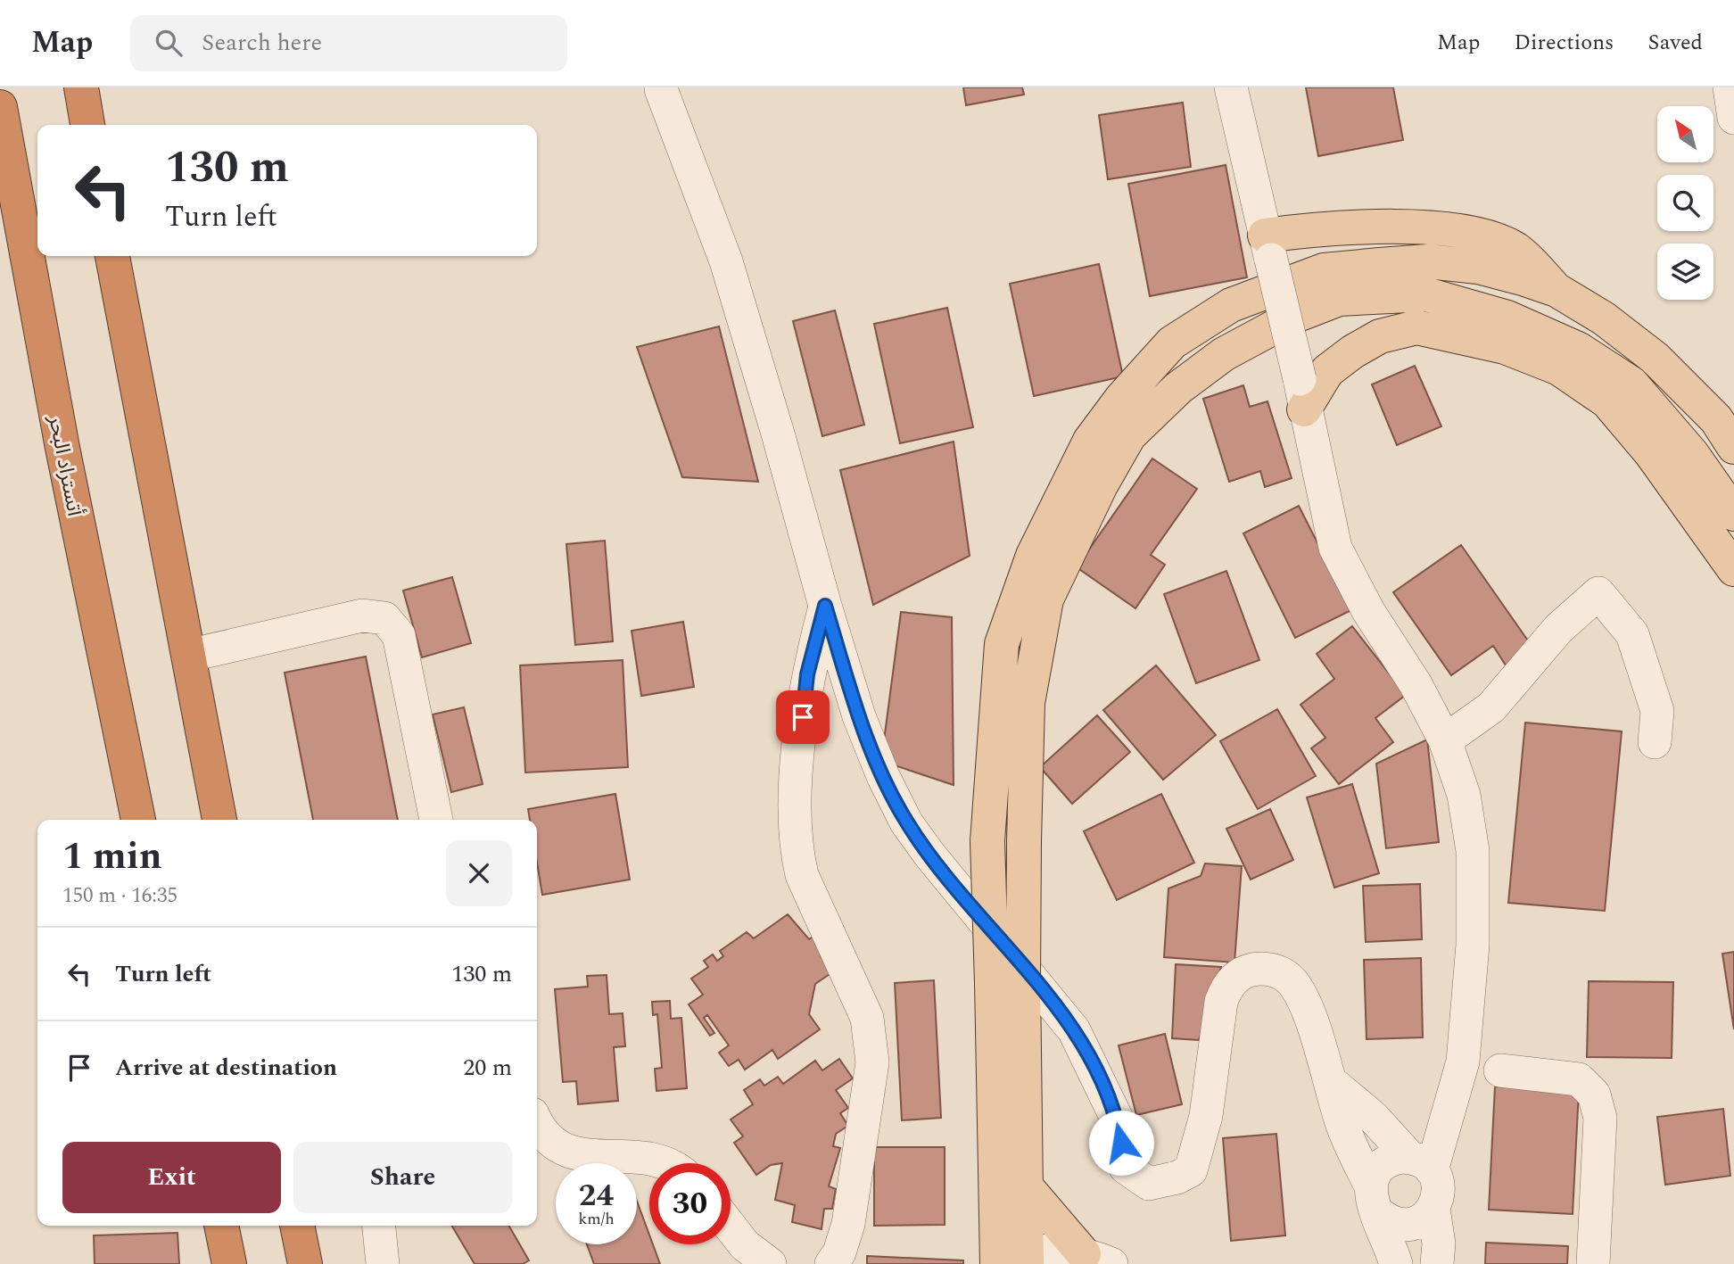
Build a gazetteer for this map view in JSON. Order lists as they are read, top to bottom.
{
  "streets": {
    "highway": ["أتستراد البحر"]
  },
  "north": "top left",
  "page": {
    "header": "Map",
    "search": "Search here",
    "nav": ["Map", "Directions", "Saved"],
    "turn": ["130 m", "Turn left"],
    "heading": ["1 min", "150 m · 16:35"],
    "list": [
      {
        "name": "Turn left",
        "value": "130 m"
      },
      {
        "name": "Arrive at destination",
        "value": "20 m"
      }
    ],
    "buttons": ["Exit", "Share"],
    "speed": "24 km/h",
    "limit": "30"
  }
}
